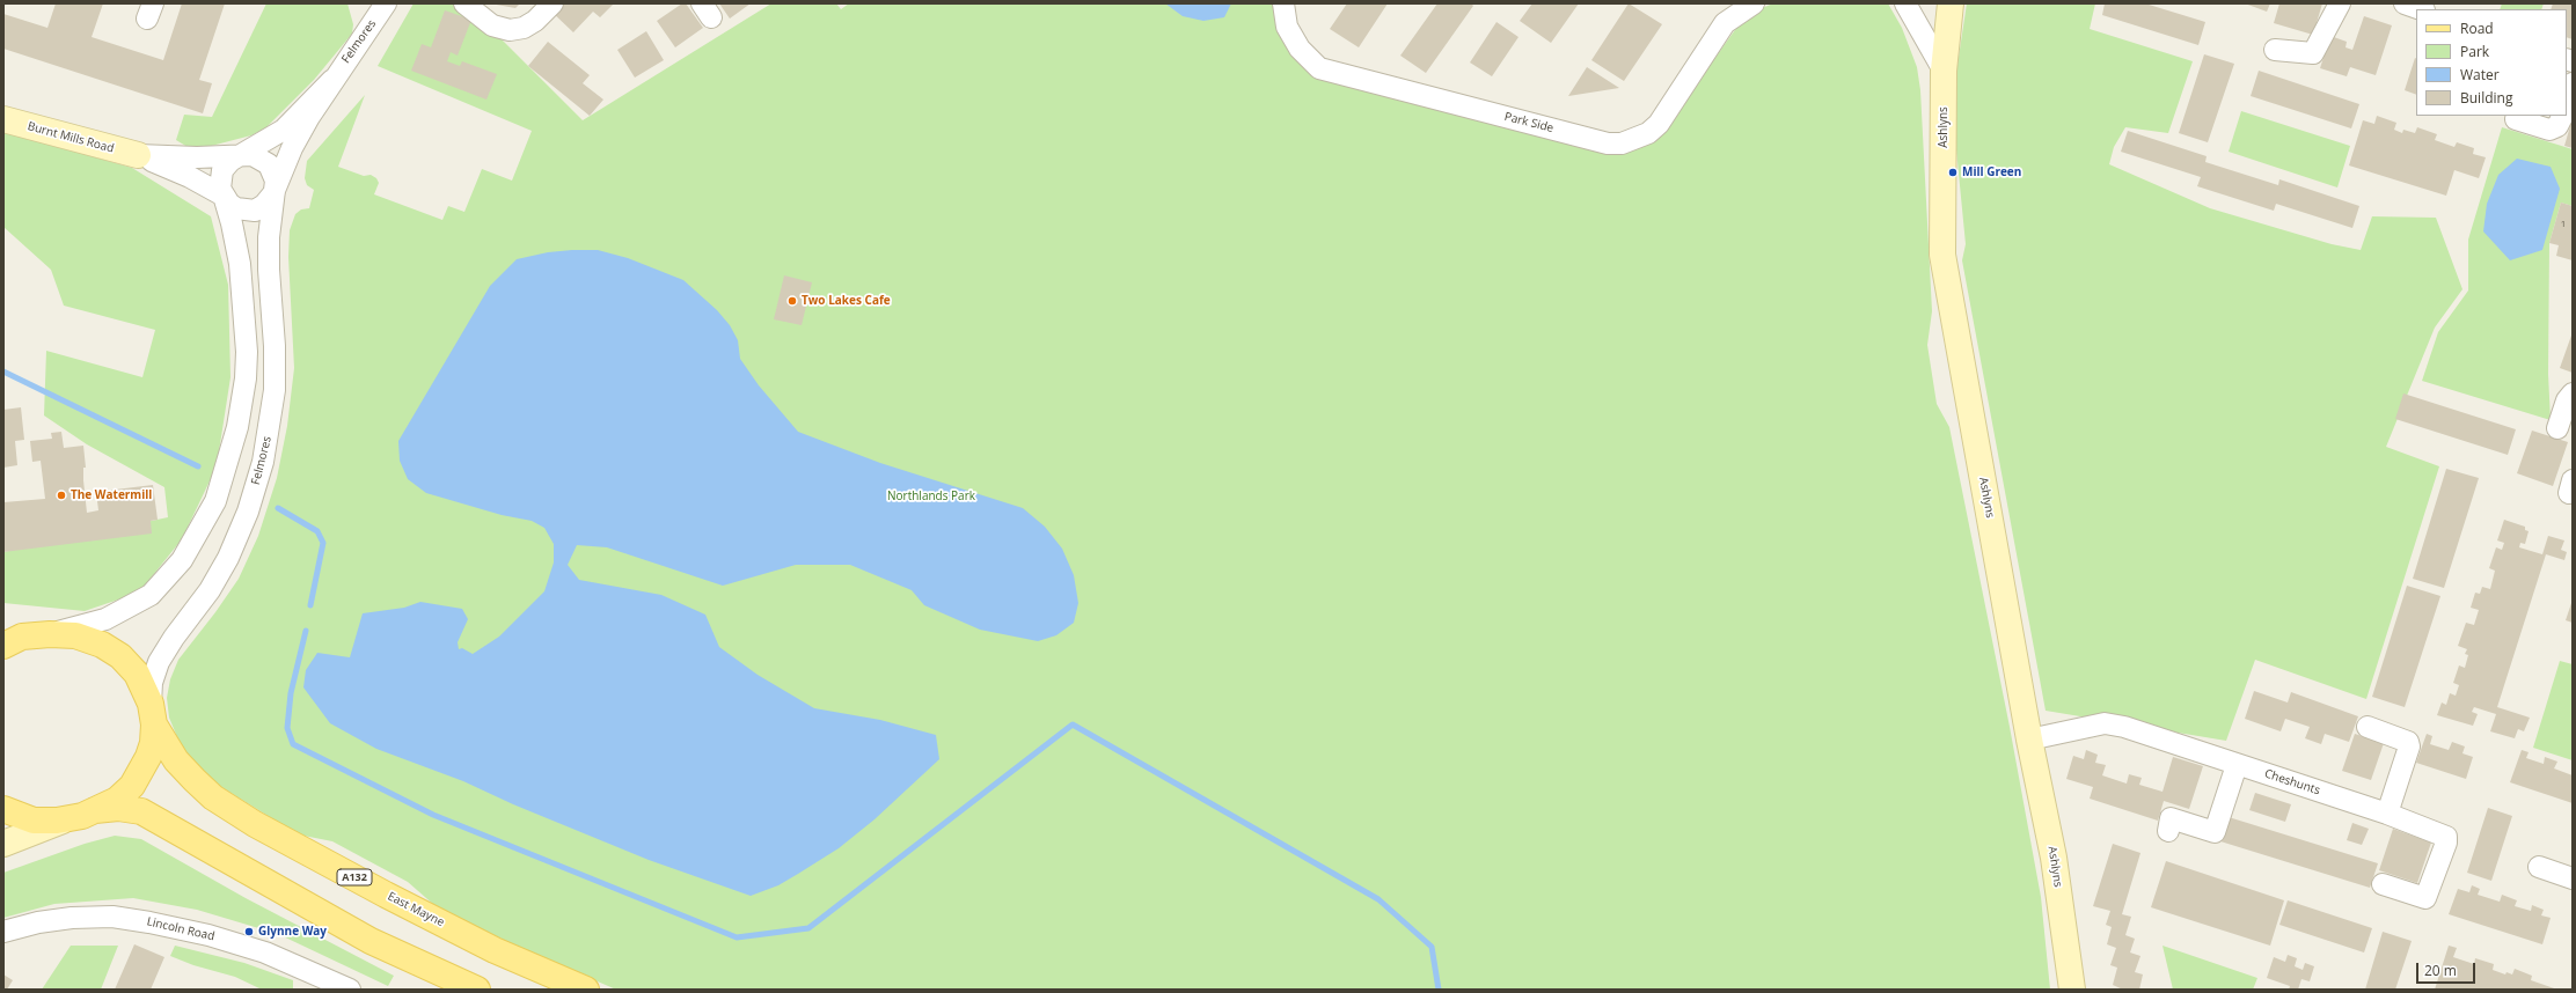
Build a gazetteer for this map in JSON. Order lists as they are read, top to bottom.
{
  "streets": {
    "main road": ["A132", "East Mayne"],
    "street": [
      "Felmores",
      "Park Side",
      "Ashlyns",
      "Burnt Mills Road",
      "Cheshunts",
      "Lincoln Road"
    ]
  },
  "crossings": [
    ["Felmores", "Burnt Mills Road"],
    ["Felmores", "A132"],
    ["Felmores", "East Mayne"],
    ["Ashlyns", "Cheshunts"],
    ["A132", "East Mayne"]
  ],
  "parks": ["Northlands Park"],
  "places": [
    "Mill Green",
    "Two Lakes Cafe",
    "The Watermill",
    "Glynne Way"
  ],
  "house_numbers": ["1"],
  "legend": [
    "Road",
    "Park",
    "Water",
    "Building"
  ],
  "scale_bar": "20 m"
}
